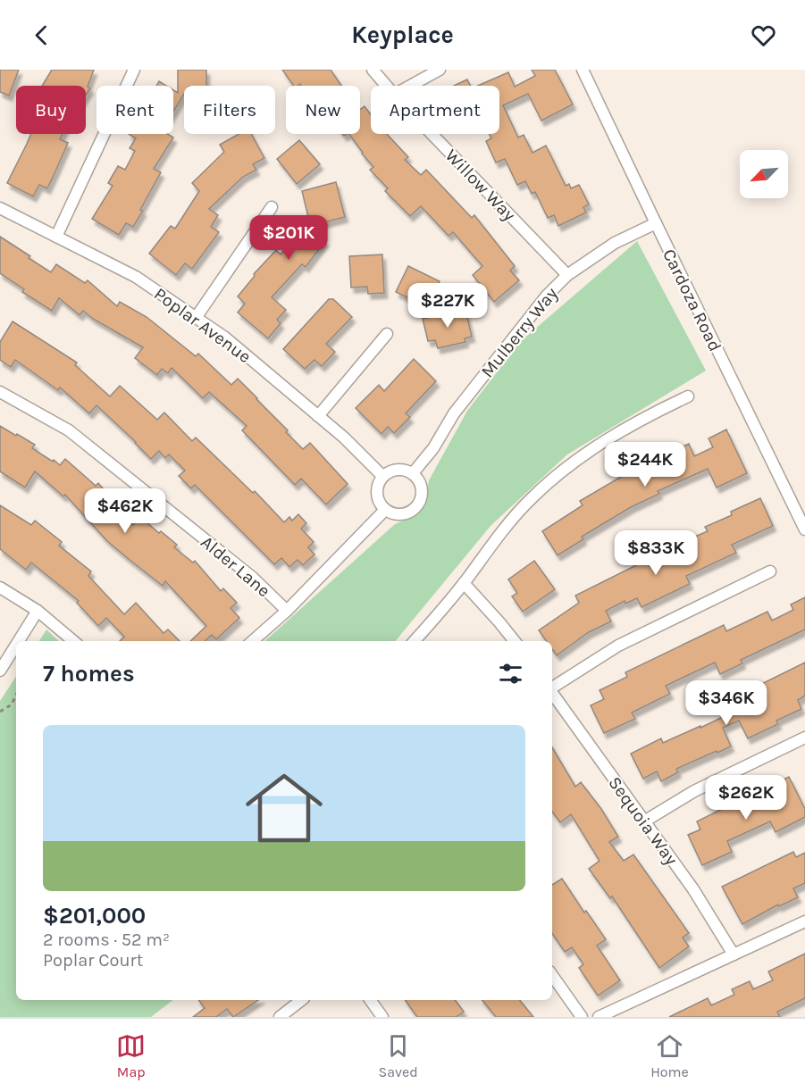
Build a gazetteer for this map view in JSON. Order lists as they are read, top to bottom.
{
  "streets": {
    "street": [
      "Willow Way",
      "Cardoza Road",
      "Poplar Avenue",
      "Mulberry Way",
      "Alder Lane",
      "Sequoia Way"
    ]
  },
  "crossings": [
    ["Willow Way", "Mulberry Way"],
    ["Cardoza Road", "Mulberry Way"],
    ["Poplar Avenue", "Mulberry Way"]
  ],
  "north": "bottom left",
  "page": {
    "header": "Keyplace",
    "chip": [
      "Buy",
      "Rent",
      "Filters",
      "New",
      "Apartment"
    ],
    "price": [
      "$201K",
      "$227K",
      "$244K",
      "$462K",
      "$833K",
      "$346K",
      "$262K"
    ],
    "heading": "7 homes",
    "list": [
      {
        "name": "$201,000",
        "note": "2 rooms · 52 m² · Poplar Court"
      }
    ],
    "tabs": ["Map", "Saved", "Home"]
  }
}
